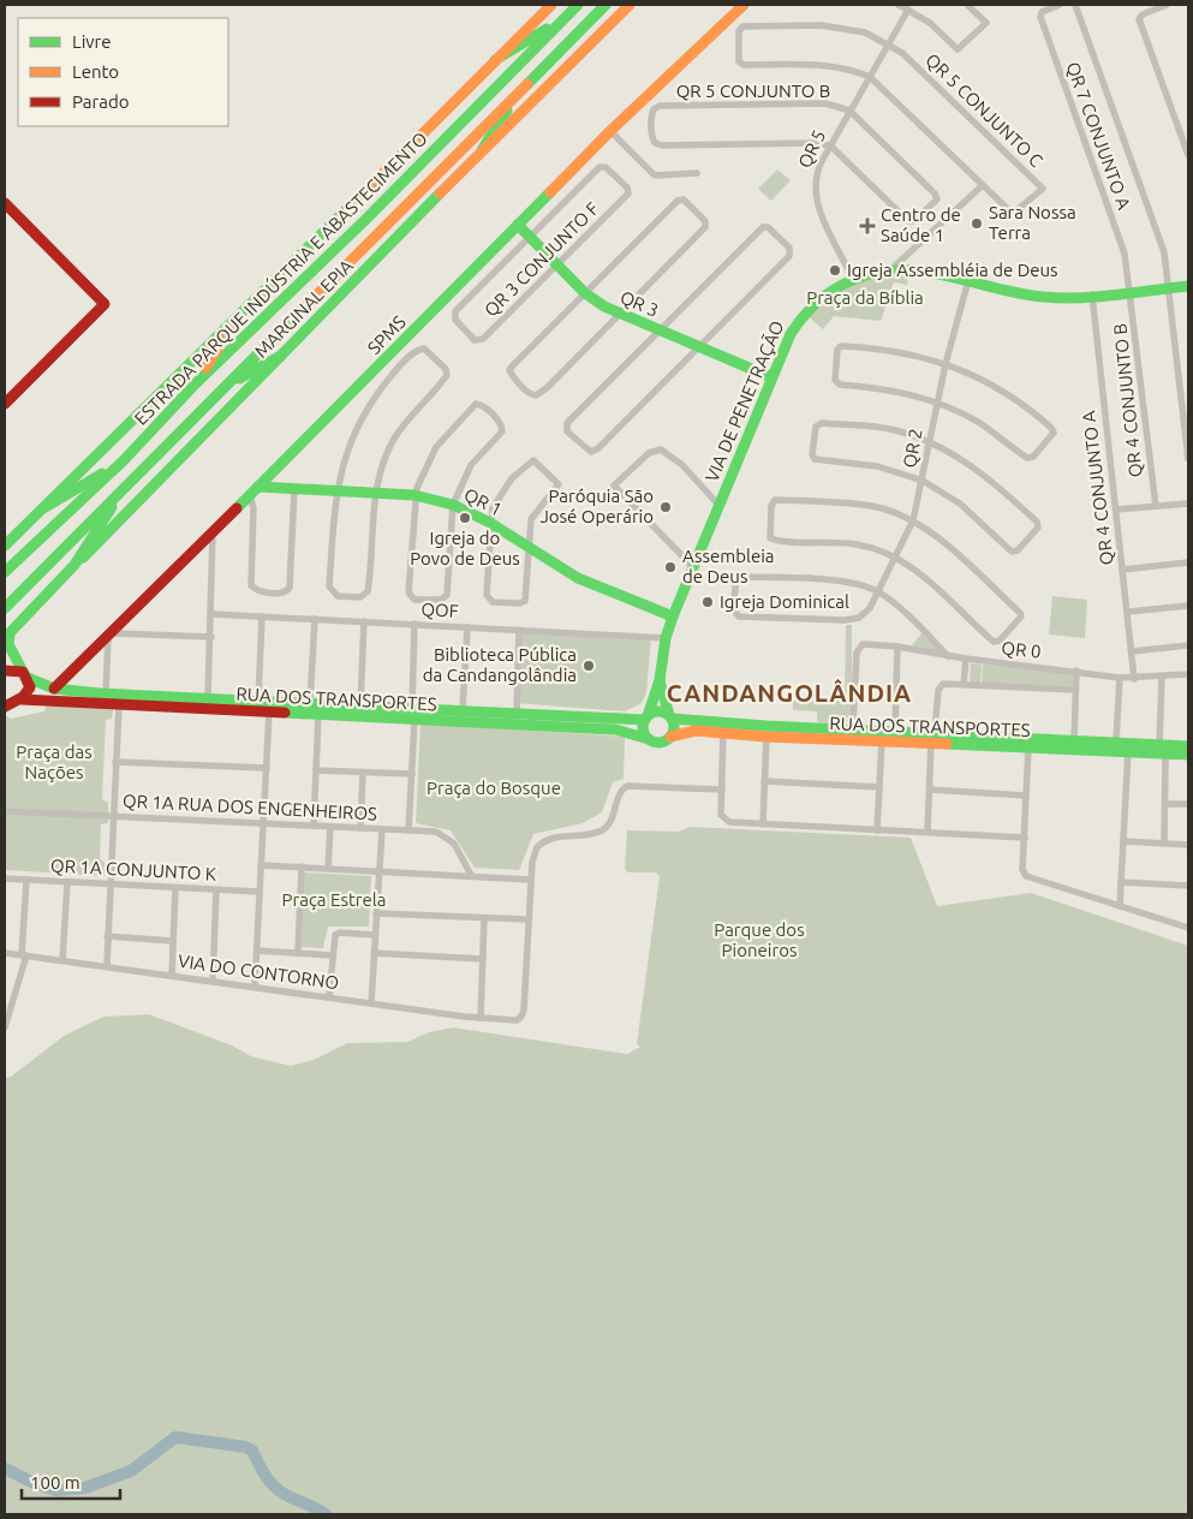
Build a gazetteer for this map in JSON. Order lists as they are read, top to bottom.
{
  "streets": {
    "main road": [
      "ESTRADA PARQUE INDÚSTRIA E ABASTECIMENTO",
      "QR 3",
      "MARGINAL EPIA",
      "SPMS",
      "VIA DE PENETRAÇÃO",
      "QR 1",
      "RUA DOS TRANSPORTES"
    ],
    "street": [
      "QR 5 CONJUNTO B",
      "QR 5 CONJUNTO C",
      "QR 7 CONJUNTO A",
      "QR 5",
      "QR 3 CONJUNTO F",
      "QR 4 CONJUNTO B",
      "QR 2",
      "QR 4 CONJUNTO A",
      "QOF",
      "QR 0",
      "QR 1A RUA DOS ENGENHEIROS",
      "QR 1A CONJUNTO K",
      "VIA DO CONTORNO"
    ]
  },
  "crossings": [
    ["QR 5 CONJUNTO B", "QR 5"],
    ["QR 5 CONJUNTO C", "QR 5"],
    ["QR 7 CONJUNTO A", "QR 4 CONJUNTO B"],
    ["QR 7 CONJUNTO A", "VIA DE PENETRAÇÃO"],
    ["QR 5", "VIA DE PENETRAÇÃO"],
    ["QR 3 CONJUNTO F", "QR 3"],
    ["QR 3", "SPMS"],
    ["QR 3", "VIA DE PENETRAÇÃO"],
    ["SPMS", "QR 1"],
    ["SPMS", "RUA DOS TRANSPORTES"],
    ["QR 4 CONJUNTO B", "VIA DE PENETRAÇÃO"],
    ["VIA DE PENETRAÇÃO", "QR 2"],
    ["VIA DE PENETRAÇÃO", "QR 4 CONJUNTO A"],
    ["VIA DE PENETRAÇÃO", "QR 1"],
    ["VIA DE PENETRAÇÃO", "QOF"],
    ["VIA DE PENETRAÇÃO", "RUA DOS TRANSPORTES"],
    ["QR 4 CONJUNTO A", "QR 0"],
    ["QR 0", "RUA DOS TRANSPORTES"]
  ],
  "districts": ["CANDANGOLÂNDIA"],
  "parks": [
    "Praça da Bíblia",
    "Praça das Nações",
    "Praça do Bosque",
    "Praça Estrela",
    "Parque dos Pioneiros"
  ],
  "places": {
    "other": [
      "Sara Nossa Terra",
      "Igreja Assembléia de Deus",
      "Paróquia São José Operário",
      "Igreja do Povo de Deus",
      "Assembleia de Deus",
      "Igreja Dominical",
      "Biblioteca Pública da Candangolândia"
    ],
    "health": ["Centro de Saúde 1"]
  },
  "legend": ["Livre", "Lento", "Parado"],
  "scale_bar": "100 m"
}
